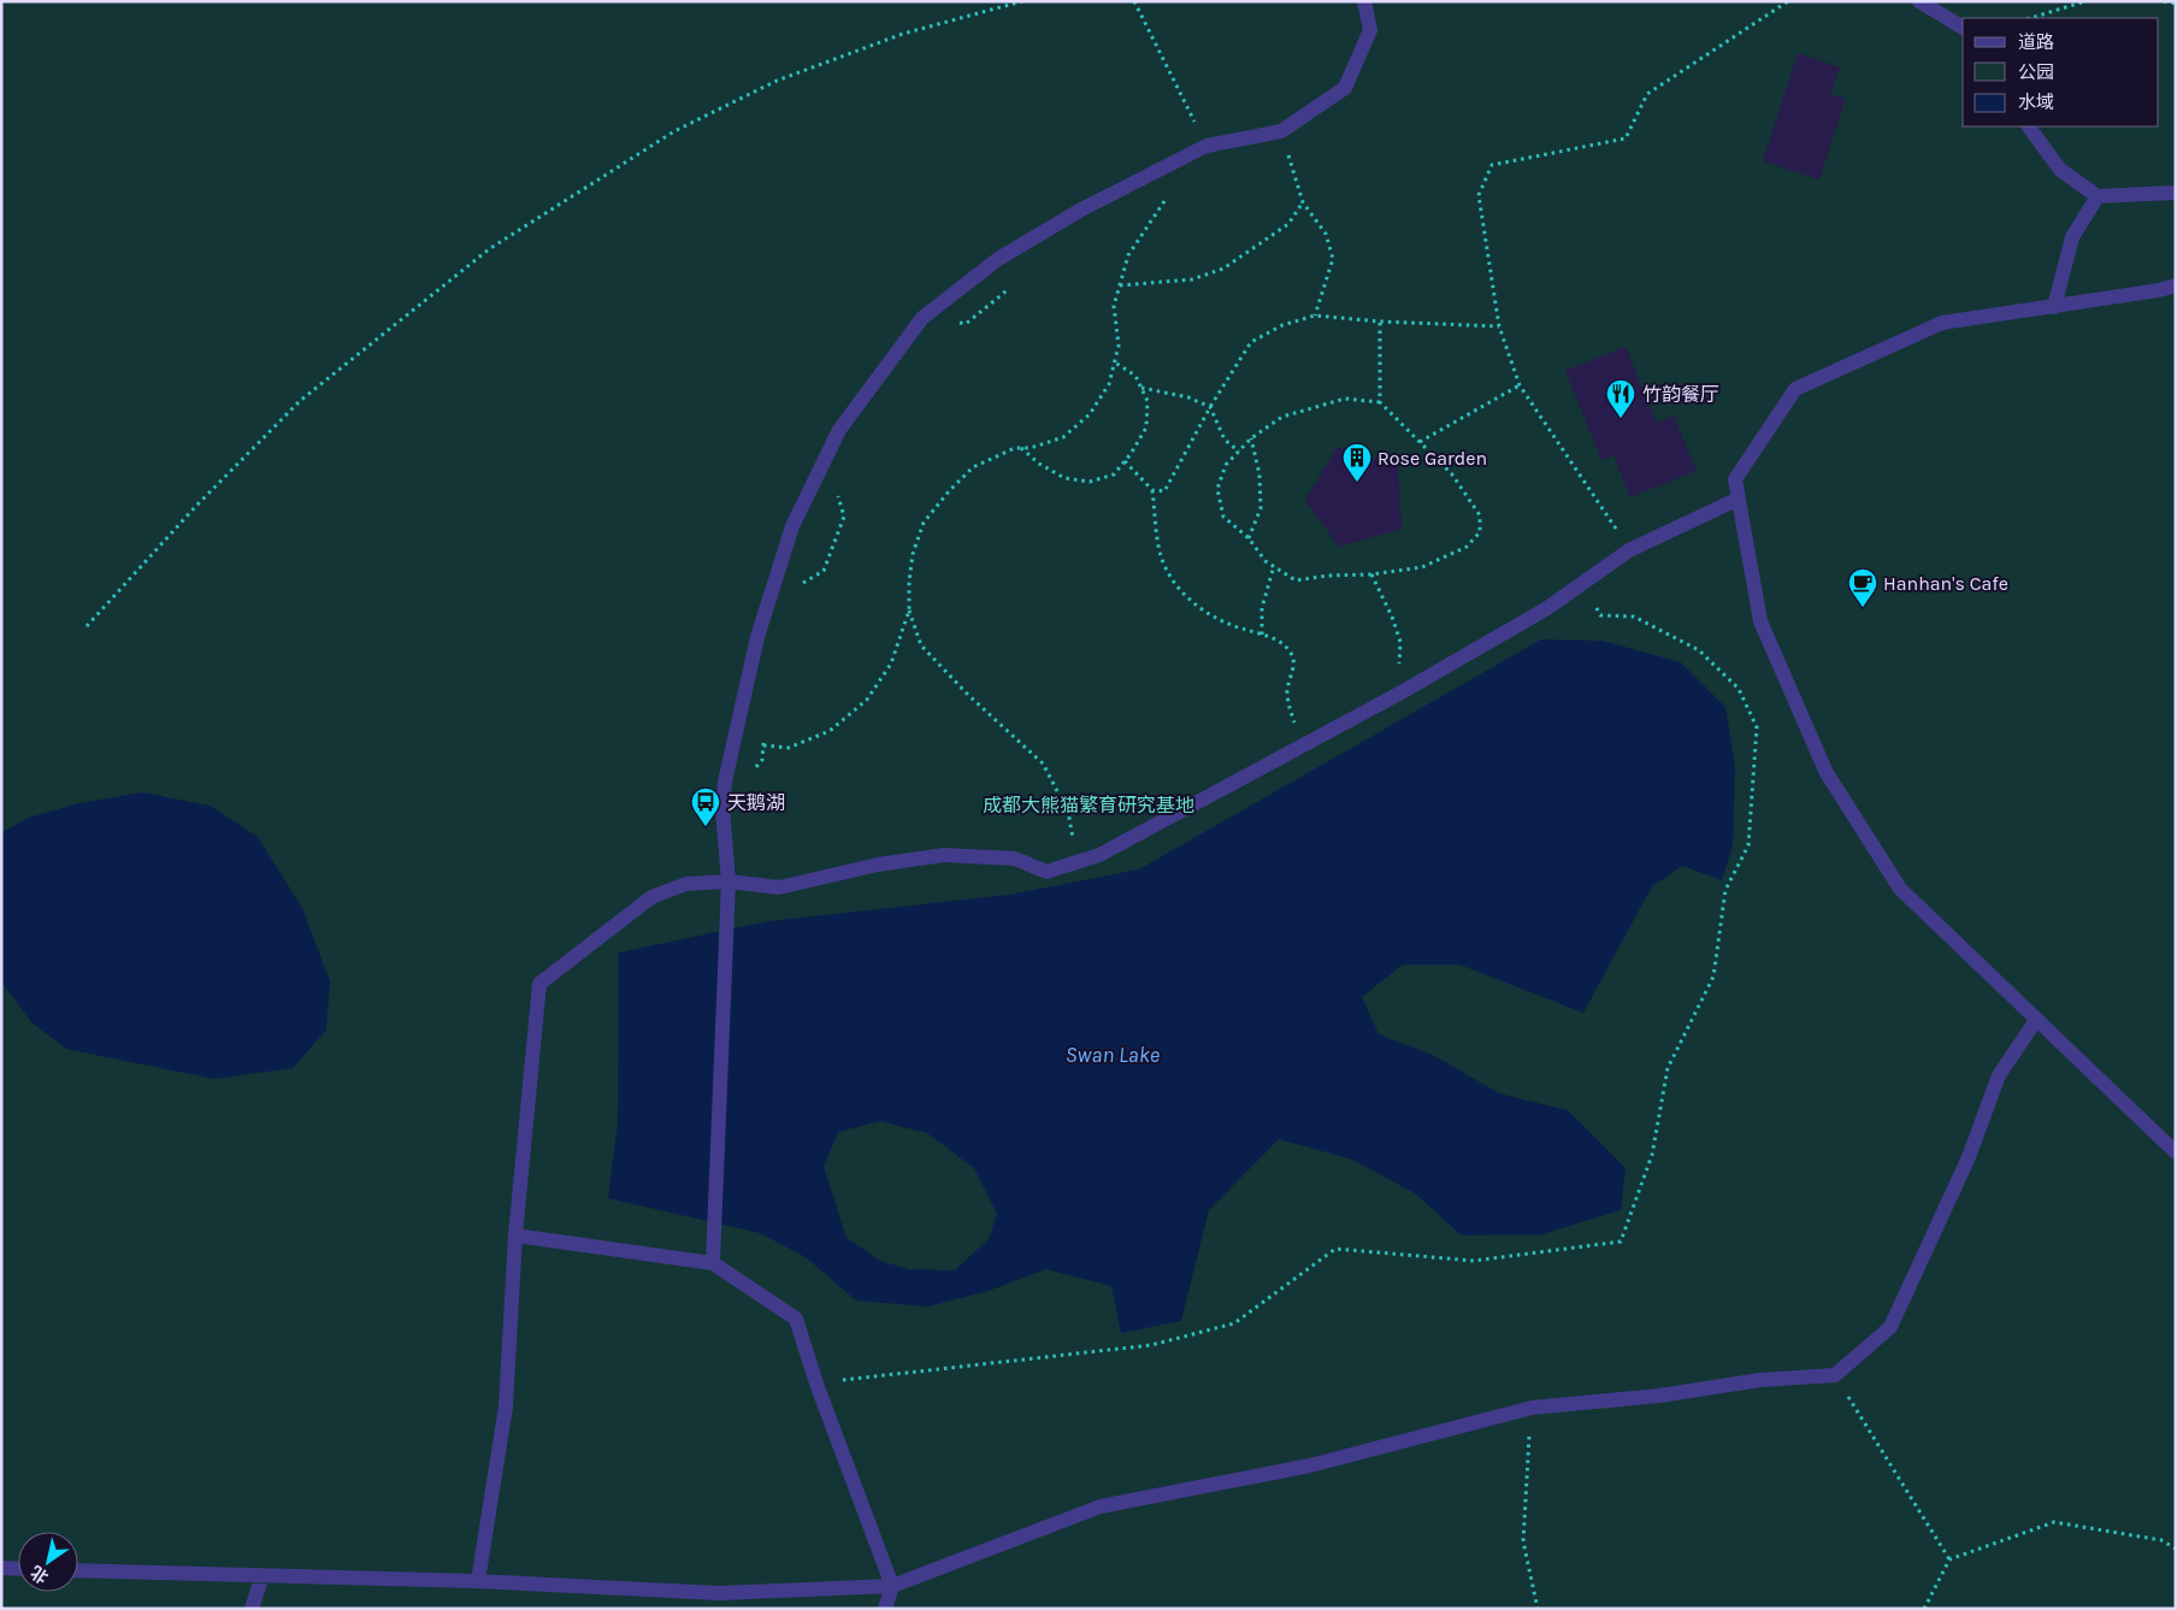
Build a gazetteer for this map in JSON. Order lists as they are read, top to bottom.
{
  "water": ["Swan Lake"],
  "parks": ["成都大熊猫繁育研究基地"],
  "places": {
    "restaurant": ["竹韵餐厅"],
    "building": ["Rose Garden"],
    "cafe": ["Hanhan's Cafe"],
    "bus stop": ["天鹅湖"]
  },
  "legend": ["道路", "公园", "水域"],
  "north": "bottom left"
}
